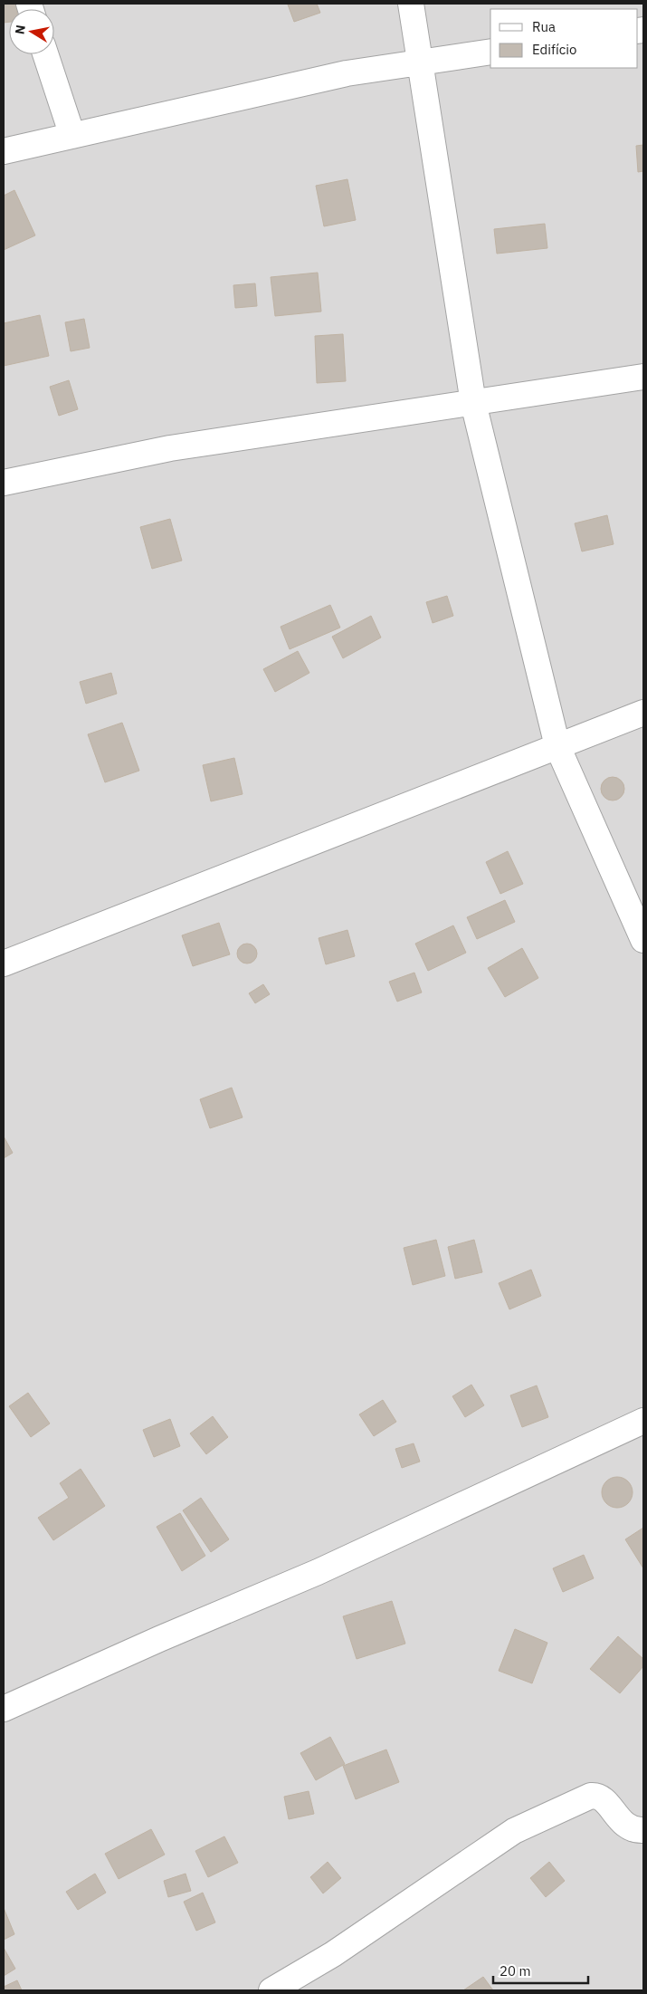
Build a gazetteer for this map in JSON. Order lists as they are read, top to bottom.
{
  "legend": ["Rua", "Edifício"],
  "scale_bar": "20 m",
  "north": "left"
}
